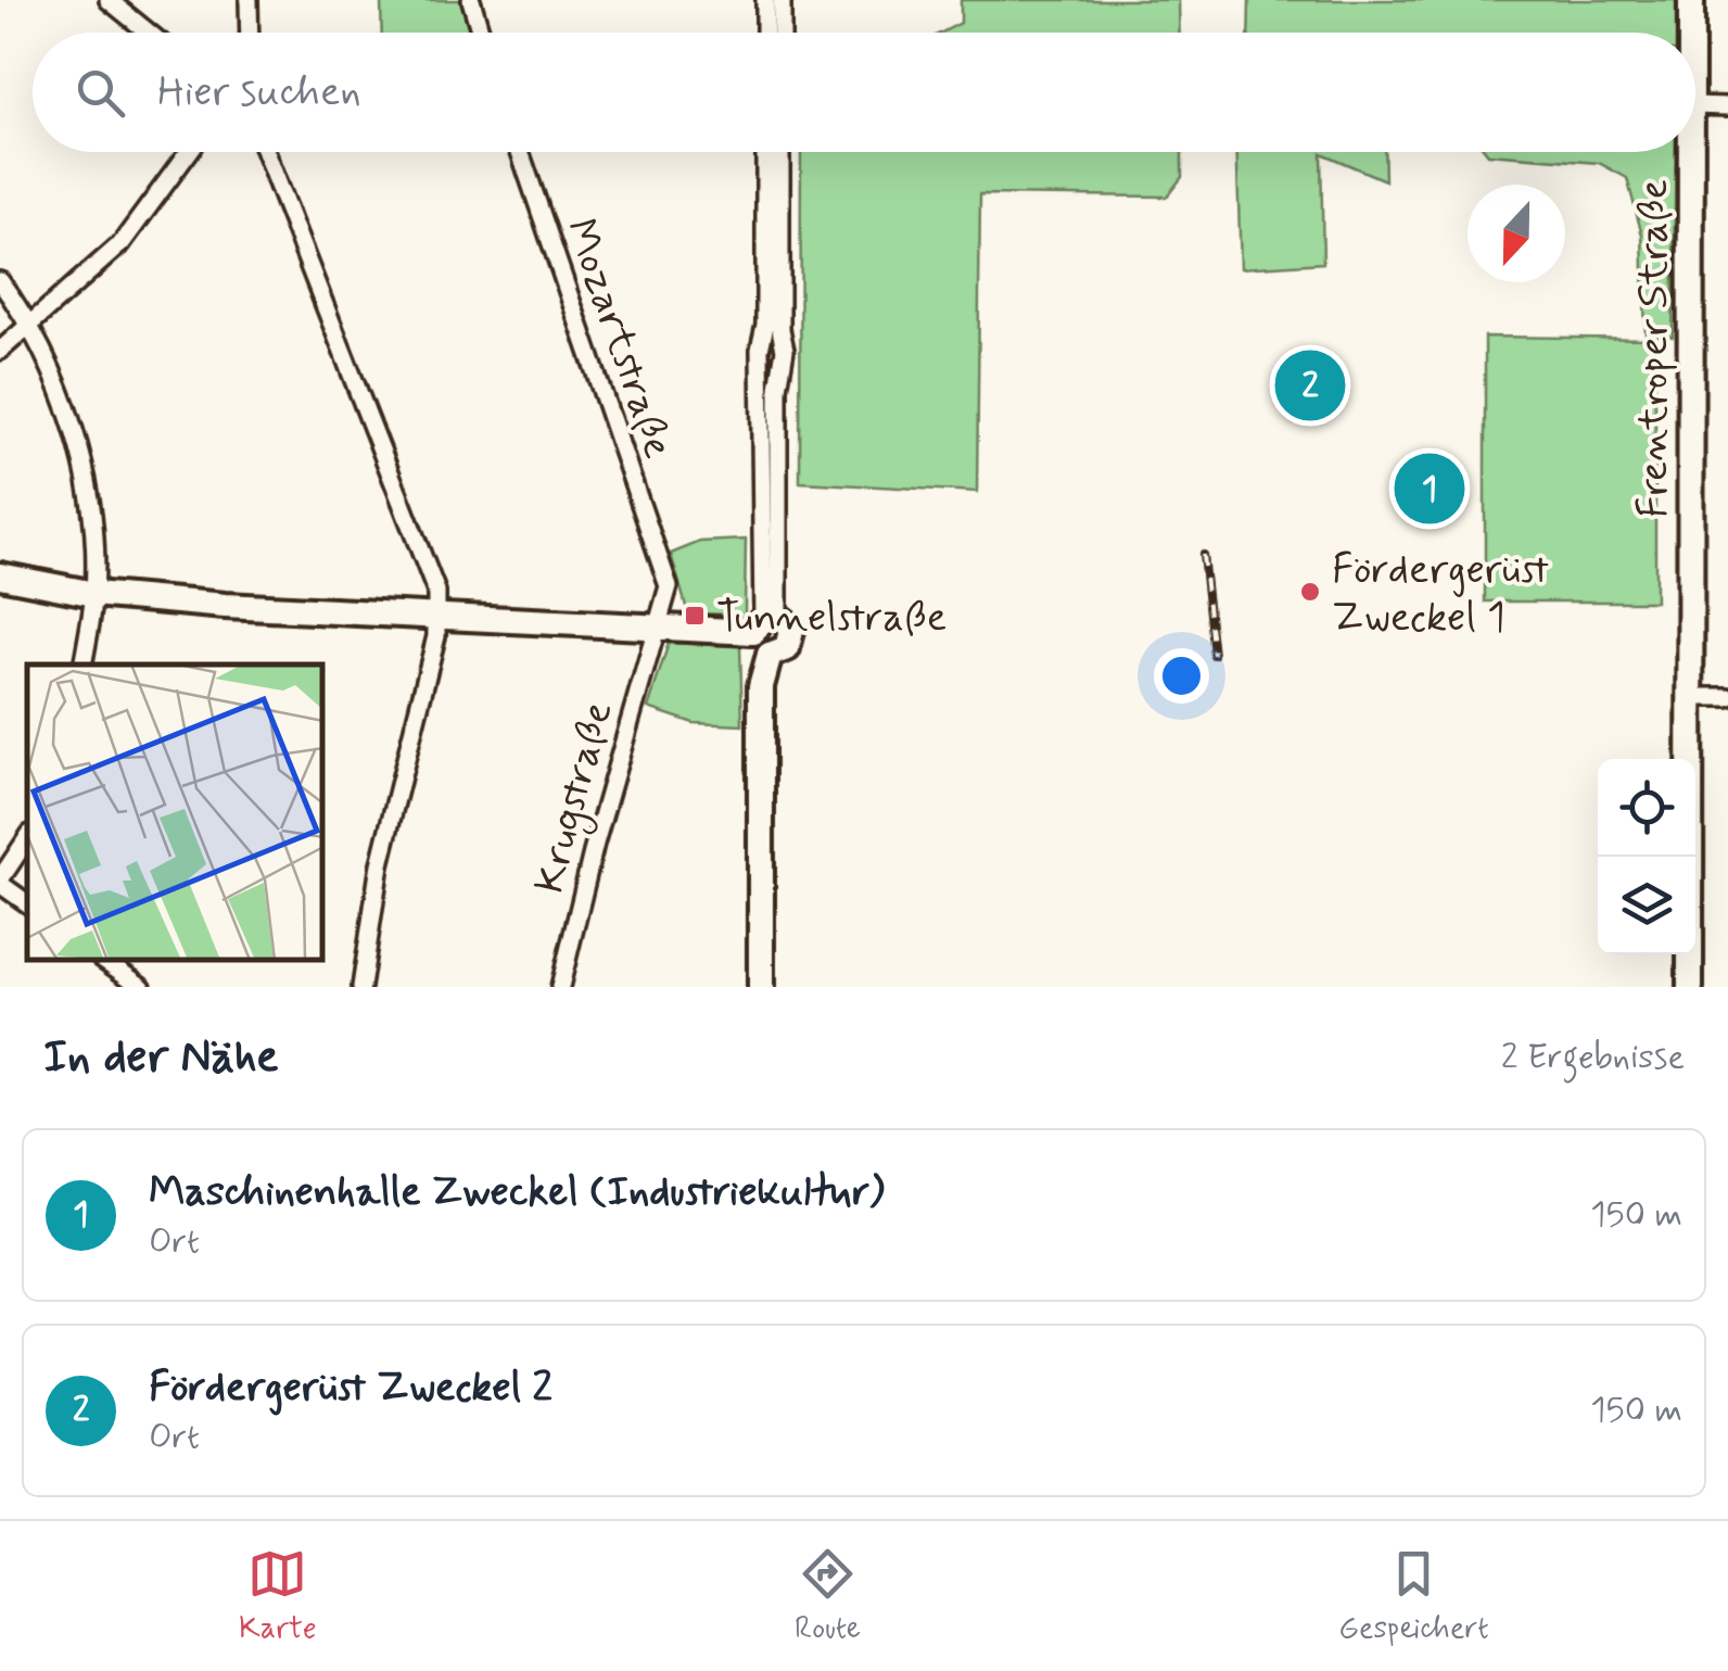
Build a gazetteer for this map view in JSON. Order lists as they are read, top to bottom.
{
  "streets": {
    "street": ["Mozartstraße", "Frentroper Straße", "Krugstraße"]
  },
  "crossings": [
    ["Mozartstraße", "Krugstraße"]
  ],
  "places": {
    "other": ["Fördergerüst Zweckel 1"],
    "transit": ["Tunnelstraße"]
  },
  "north": "bottom",
  "page": {
    "search": "Hier suchen",
    "pins": ["2", "1"],
    "heading": ["In der Nähe", "2 Ergebnisse"],
    "list": [
      {
        "mark": "1",
        "name": "Maschinenhalle Zweckel (Industriekultur)",
        "note": "Ort",
        "value": "150 m"
      },
      {
        "mark": "2",
        "name": "Fördergerüst Zweckel 2",
        "note": "Ort",
        "value": "150 m"
      }
    ],
    "nav": ["Karte", "Route", "Gespeichert"]
  }
}
